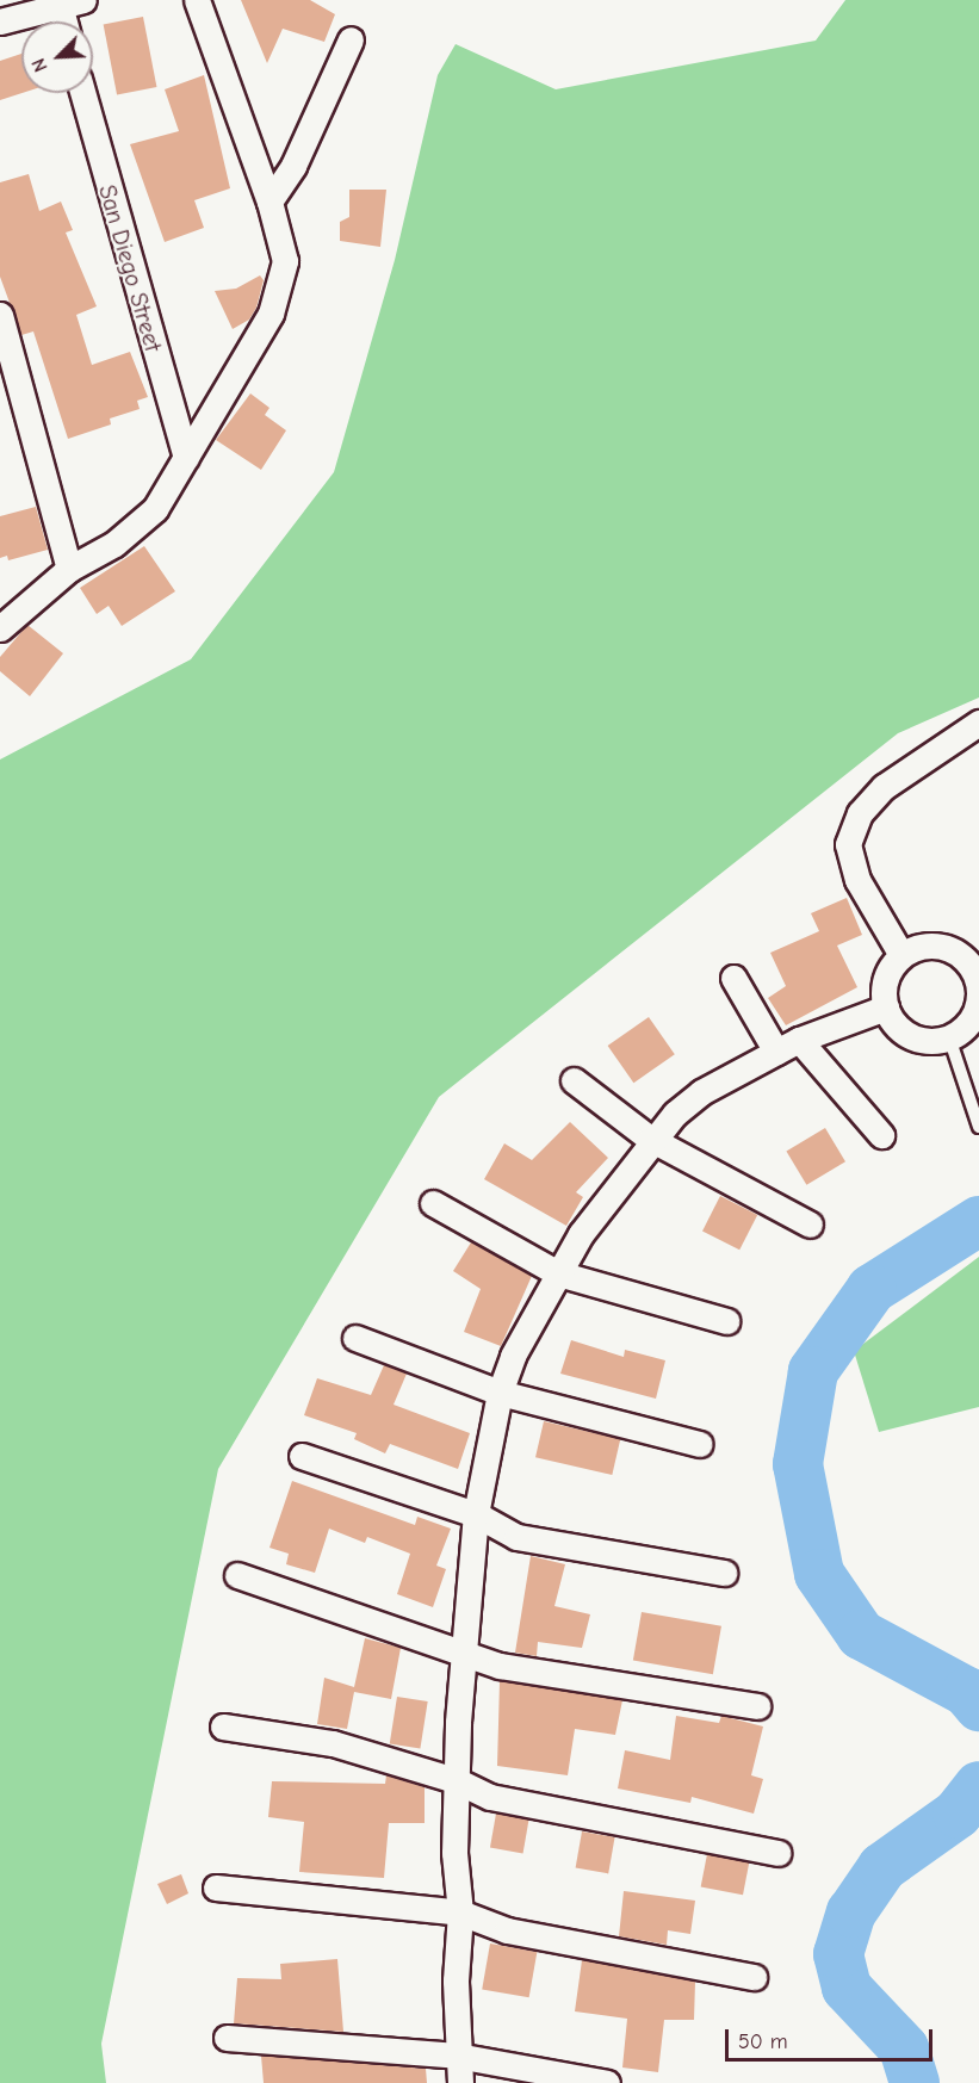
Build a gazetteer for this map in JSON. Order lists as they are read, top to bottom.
{
  "streets": {
    "street": ["San Diego Street"]
  },
  "scale_bar": "50 m",
  "north": "bottom left"
}
